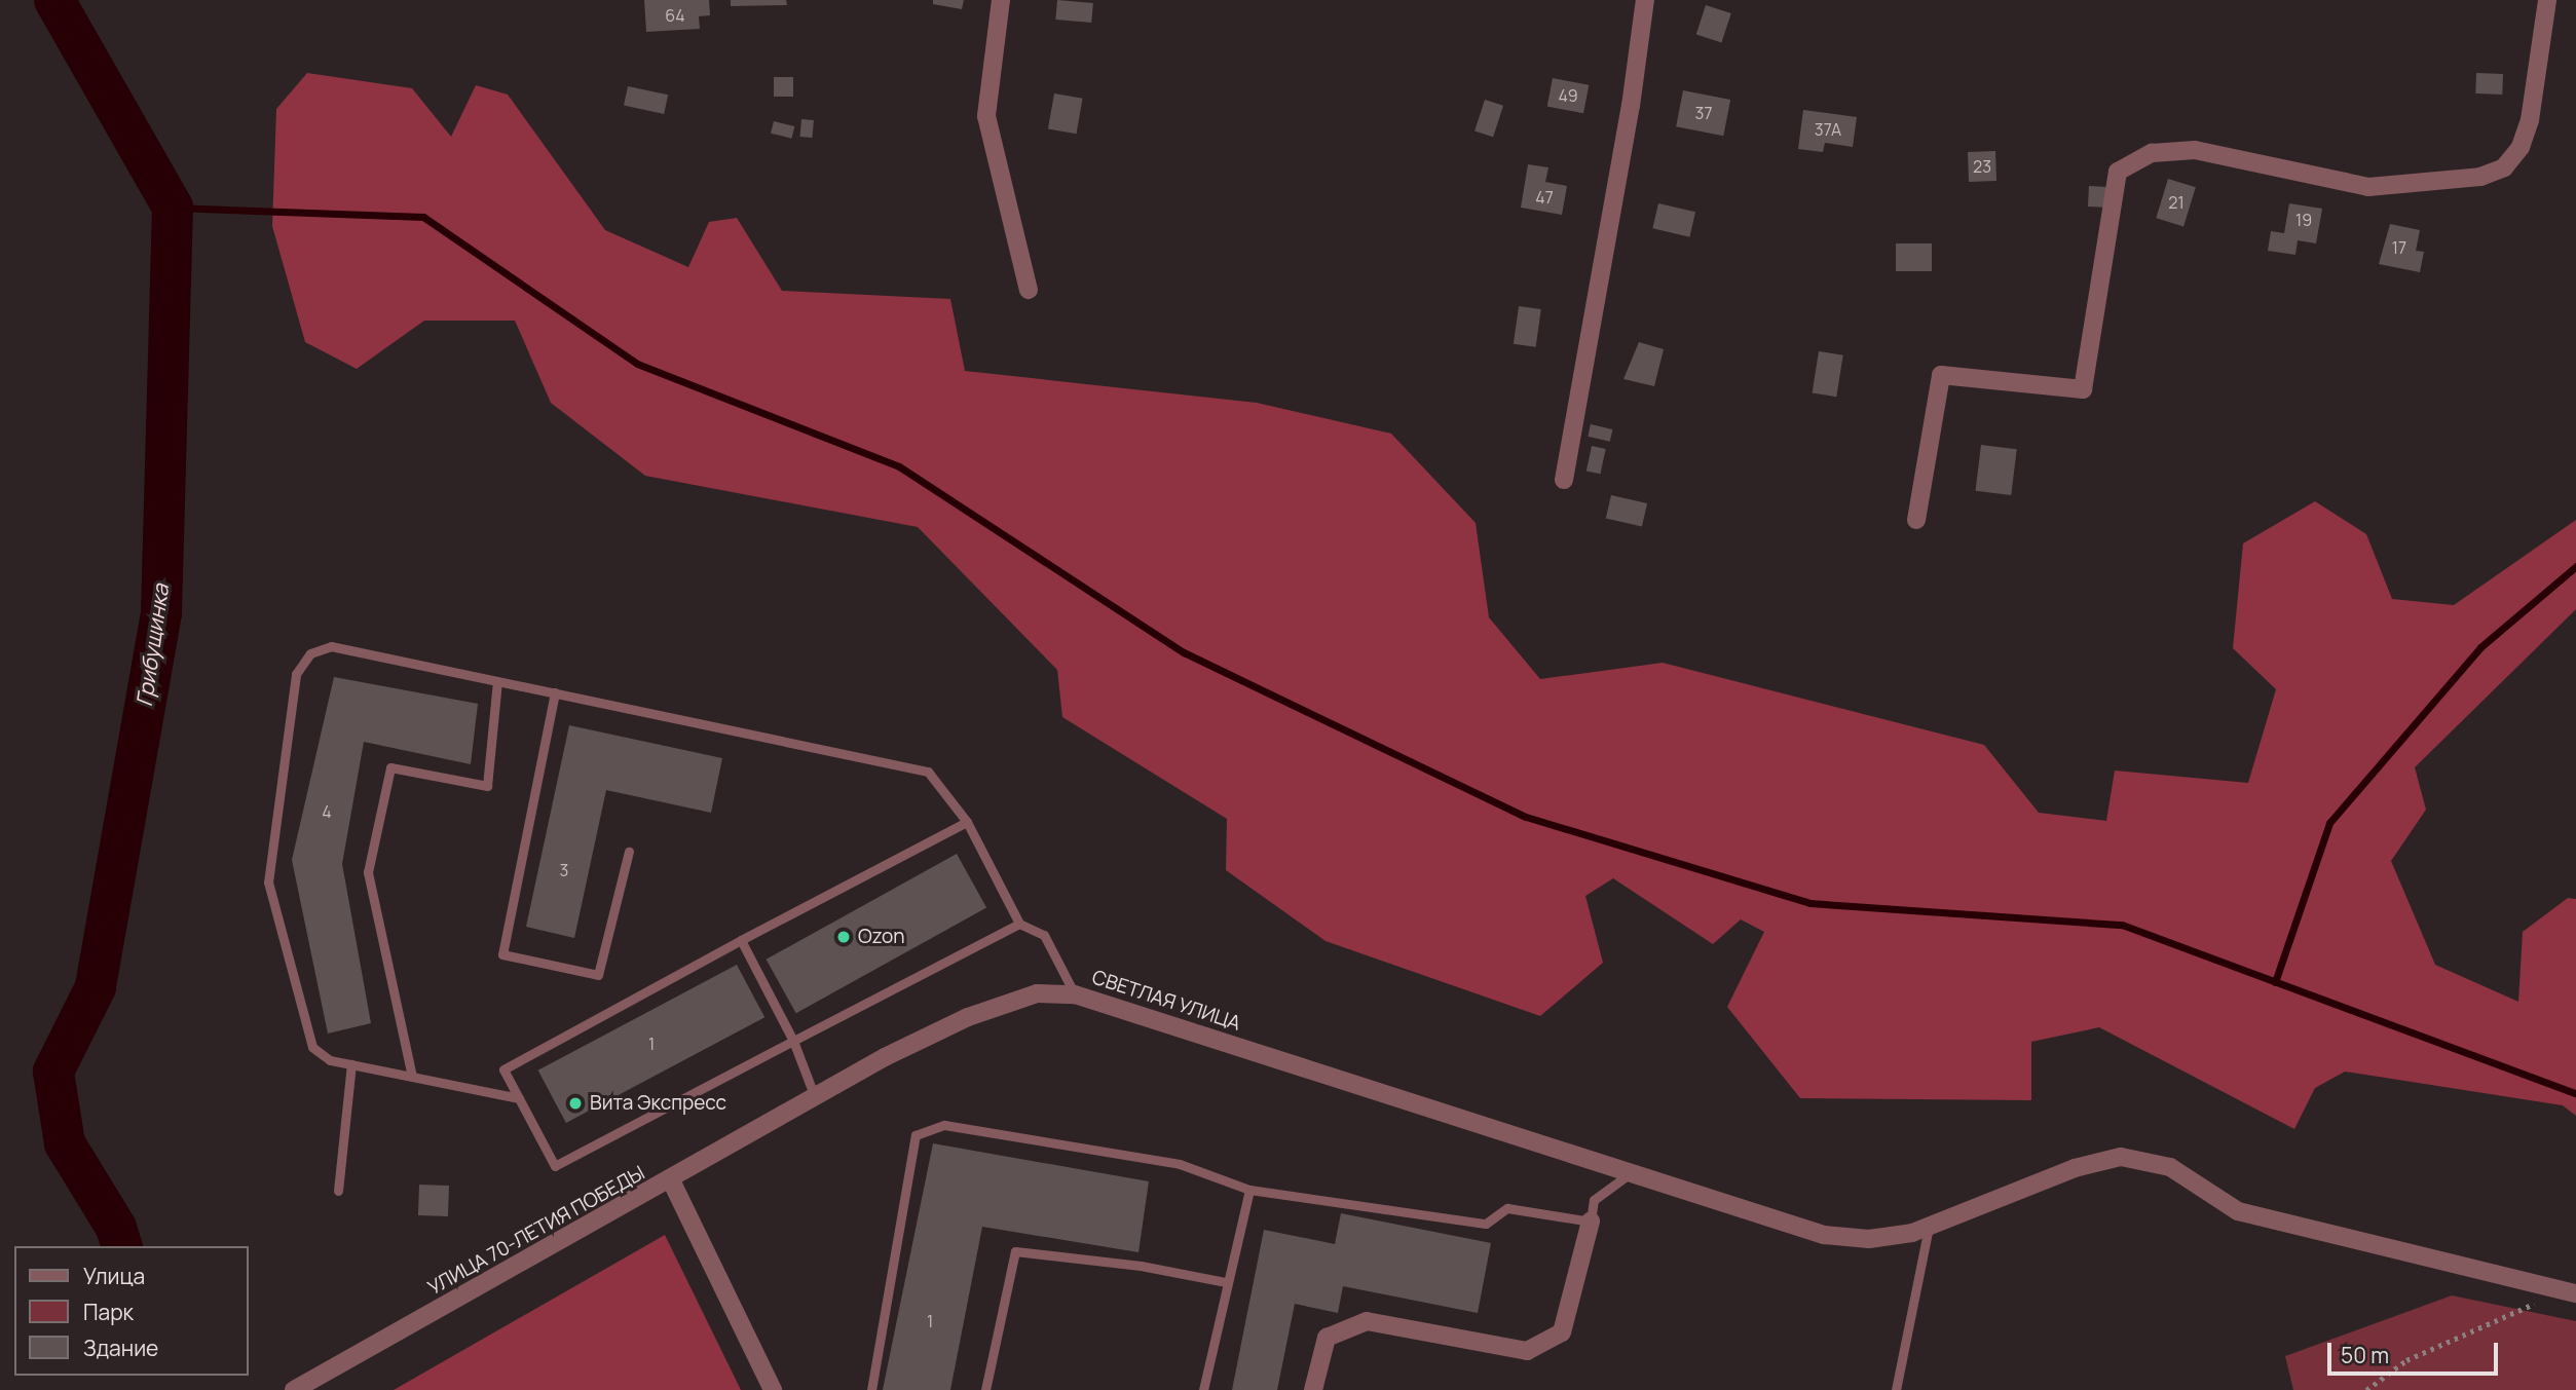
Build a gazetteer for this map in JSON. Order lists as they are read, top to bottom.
{
  "streets": {
    "street": ["СВЕТЛАЯ УЛИЦА", "УЛИЦА 70-ЛЕТИЯ ПОБЕДЫ"]
  },
  "crossings": [
    ["СВЕТЛАЯ УЛИЦА", "УЛИЦА 70-ЛЕТИЯ ПОБЕДЫ"]
  ],
  "water": ["Грибущинка"],
  "places": ["Ozon", "Вита Экспресс"],
  "house_numbers": [
    "64",
    "49",
    "37",
    "37А",
    "23",
    "47",
    "21",
    "19",
    "17",
    "4",
    "3",
    "1",
    "1"
  ],
  "legend": ["Улица", "Парк", "Здание"],
  "scale_bar": "50 m"
}
